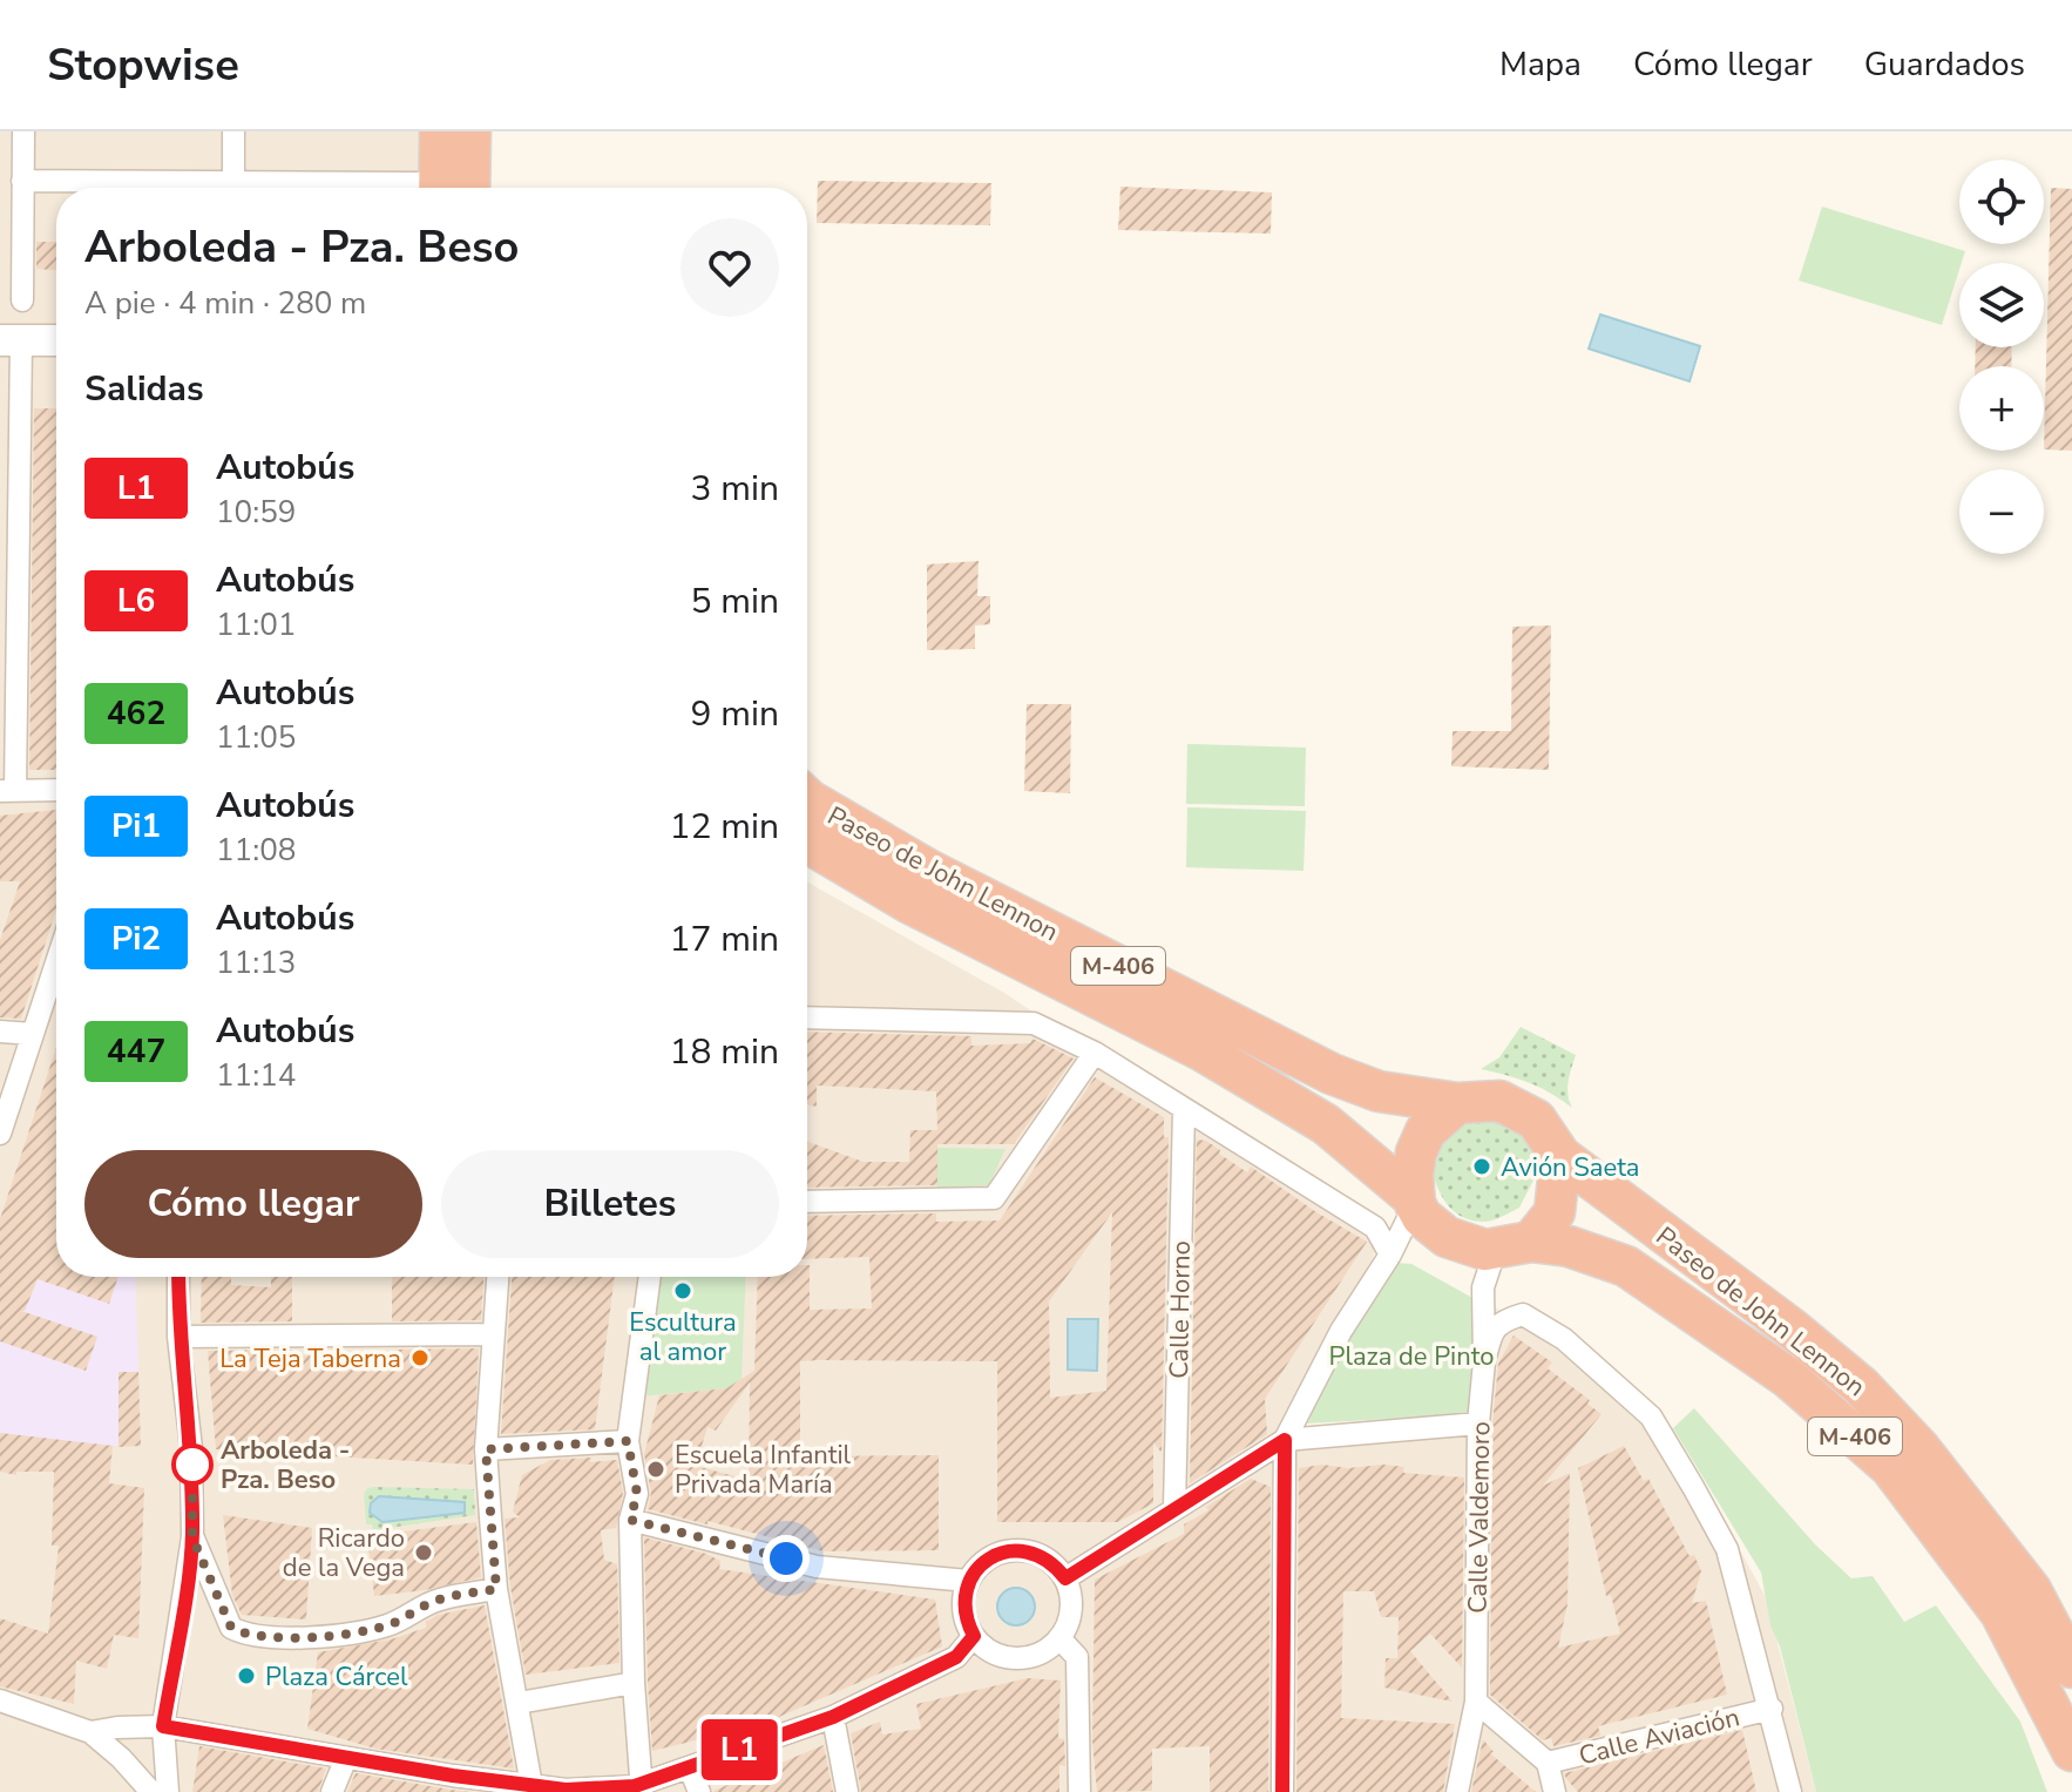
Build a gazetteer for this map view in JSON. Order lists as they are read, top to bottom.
{
  "streets": {
    "highway": ["Paseo de John Lennon", "M-406"],
    "street": ["Calle Horno", "Calle Valdemoro", "Calle Aviación"]
  },
  "crossings": [
    ["Paseo de John Lennon", "M-406"],
    ["Paseo de John Lennon", "Calle Valdemoro"],
    ["M-406", "Calle Valdemoro"]
  ],
  "parks": ["Plaza de Pinto"],
  "places": [
    "Avión Saeta",
    "Escultura al amor",
    "La Teja Taberna",
    "Arboleda - Pza. Beso",
    "Escuela Infantil Privada María",
    "Ricardo de la Vega",
    "Plaza Cárcel"
  ],
  "lines": ["bus line L1"],
  "page": {
    "header": "Stopwise",
    "nav": ["Mapa", "Cómo llegar", "Guardados"],
    "on_map": "L1",
    "map_buttons": ["+", "−"],
    "heading": [
      ["Arboleda - Pza. Beso", "A pie · 4 min · 280 m"],
      "Salidas"
    ],
    "list": [
      {
        "mark": "L1",
        "name": "Autobús",
        "note": "10:59",
        "value": "3 min"
      },
      {
        "mark": "L6",
        "name": "Autobús",
        "note": "11:01",
        "value": "5 min"
      },
      {
        "mark": "462",
        "name": "Autobús",
        "note": "11:05",
        "value": "9 min"
      },
      {
        "mark": "Pi1",
        "name": "Autobús",
        "note": "11:08",
        "value": "12 min"
      },
      {
        "mark": "Pi2",
        "name": "Autobús",
        "note": "11:13",
        "value": "17 min"
      },
      {
        "mark": "447",
        "name": "Autobús",
        "note": "11:14",
        "value": "18 min"
      }
    ],
    "buttons": ["Cómo llegar", "Billetes"]
  }
}
